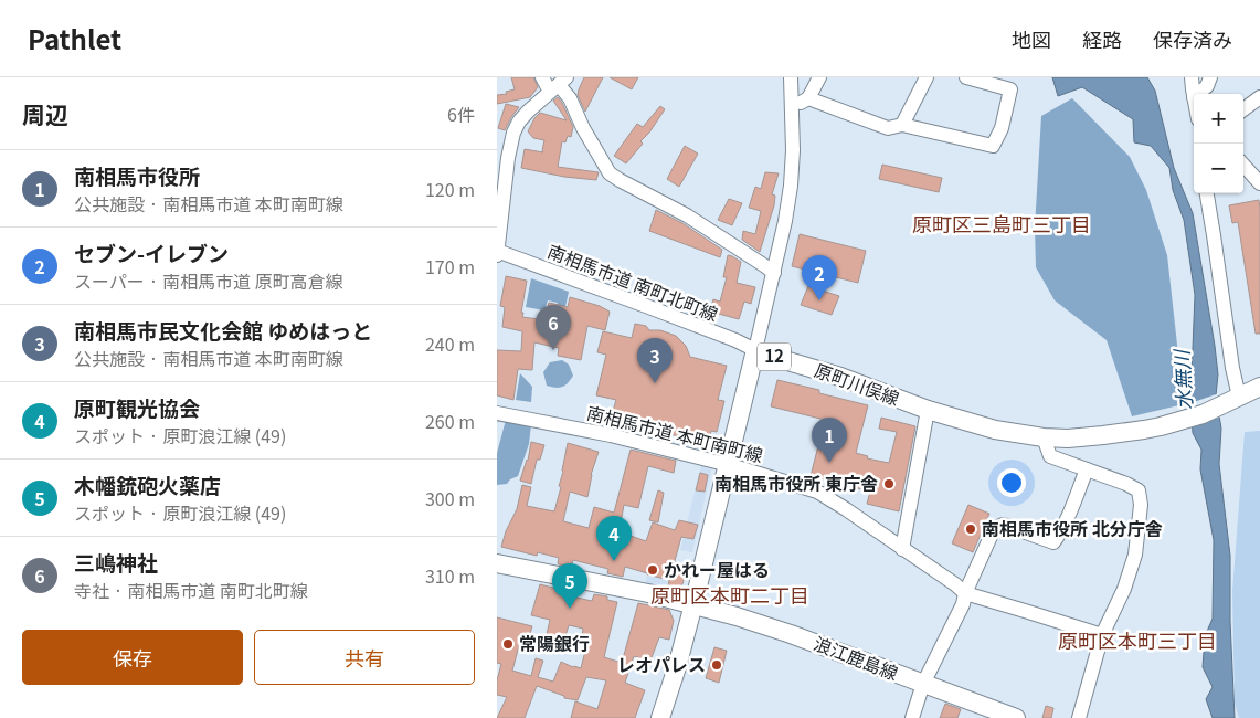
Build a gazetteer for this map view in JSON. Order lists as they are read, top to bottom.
{
  "streets": {
    "main road": ["12", "原町川俣線", "浪江鹿島線"],
    "street": ["南相馬市道 南町北町線", "南相馬市道 本町南町線"]
  },
  "crossings": [
    ["南相馬市道 南町北町線", "12"],
    ["南相馬市道 南町北町線", "原町川俣線"],
    ["12", "原町川俣線"],
    ["12", "南相馬市道 本町南町線"],
    ["12", "浪江鹿島線"]
  ],
  "districts": ["原町区三島町三丁目", "原町区本町二丁目", "原町区本町三丁目"],
  "water": ["水無川"],
  "places": [
    "南相馬市役所 東庁舎",
    "南相馬市役所 北分庁舎",
    "かれー屋はる",
    "常陽銀行",
    "レオパレス"
  ],
  "page": {
    "header": "Pathlet",
    "nav": ["地図", "経路", "保存済み"],
    "heading": ["周辺", "6件"],
    "map_buttons": ["+", "−"],
    "list": [
      {
        "mark": "1",
        "name": "南相馬市役所",
        "note": "公共施設 · 南相馬市道 本町南町線",
        "value": "120 m"
      },
      {
        "mark": "2",
        "name": "セブン-イレブン",
        "note": "スーパー · 南相馬市道 原町高倉線",
        "value": "170 m"
      },
      {
        "mark": "3",
        "name": "南相馬市民文化会館 ゆめはっと",
        "note": "公共施設 · 南相馬市道 本町南町線",
        "value": "240 m"
      },
      {
        "mark": "4",
        "name": "原町観光協会",
        "note": "スポット · 原町浪江線 (49)",
        "value": "260 m"
      },
      {
        "mark": "5",
        "name": "木幡銃砲火薬店",
        "note": "スポット · 原町浪江線 (49)",
        "value": "300 m"
      },
      {
        "mark": "6",
        "name": "三嶋神社",
        "note": "寺社 · 南相馬市道 南町北町線",
        "value": "310 m"
      }
    ],
    "pins": [
      "2",
      "6",
      "3",
      "1",
      "4",
      "5"
    ],
    "buttons": ["保存", "共有"]
  }
}
